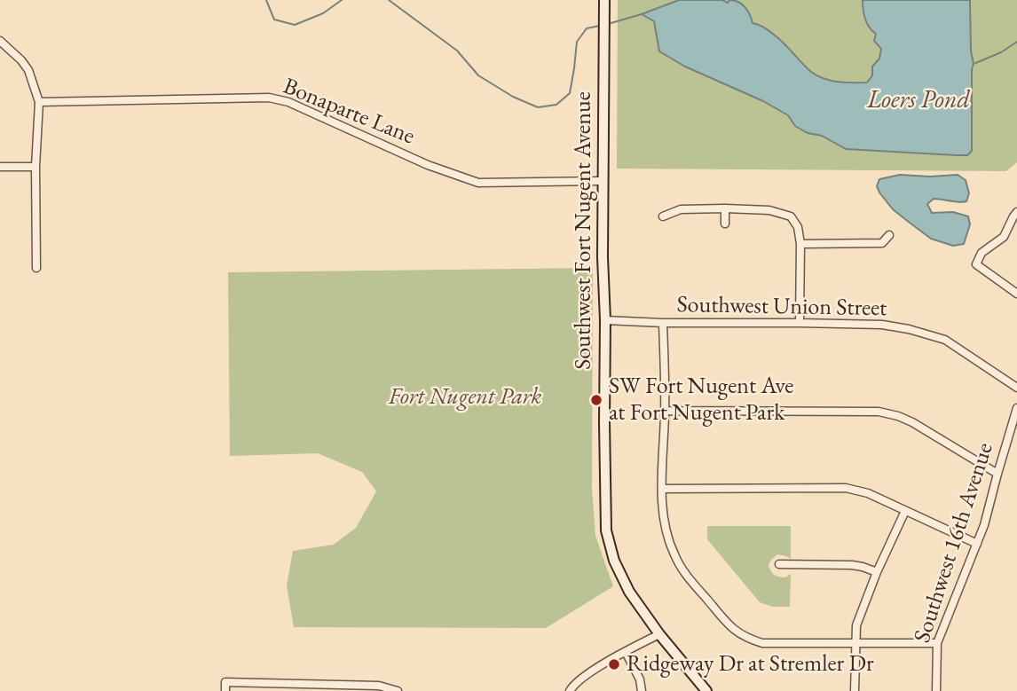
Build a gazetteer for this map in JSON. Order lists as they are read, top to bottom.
{
  "streets": {
    "street": [
      "Bonaparte Lane",
      "Southwest Fort Nugent Avenue",
      "Southwest Union Street",
      "Southwest 16th Avenue"
    ]
  },
  "crossings": [
    ["Bonaparte Lane", "Southwest Fort Nugent Avenue"],
    ["Southwest Fort Nugent Avenue", "Southwest Union Street"]
  ],
  "water": ["Loers Pond"],
  "parks": ["Fort Nugent Park"],
  "places": ["SW Fort Nugent Ave at Fort Nugent Park", "Ridgeway Dr at Stremler Dr"]
}
